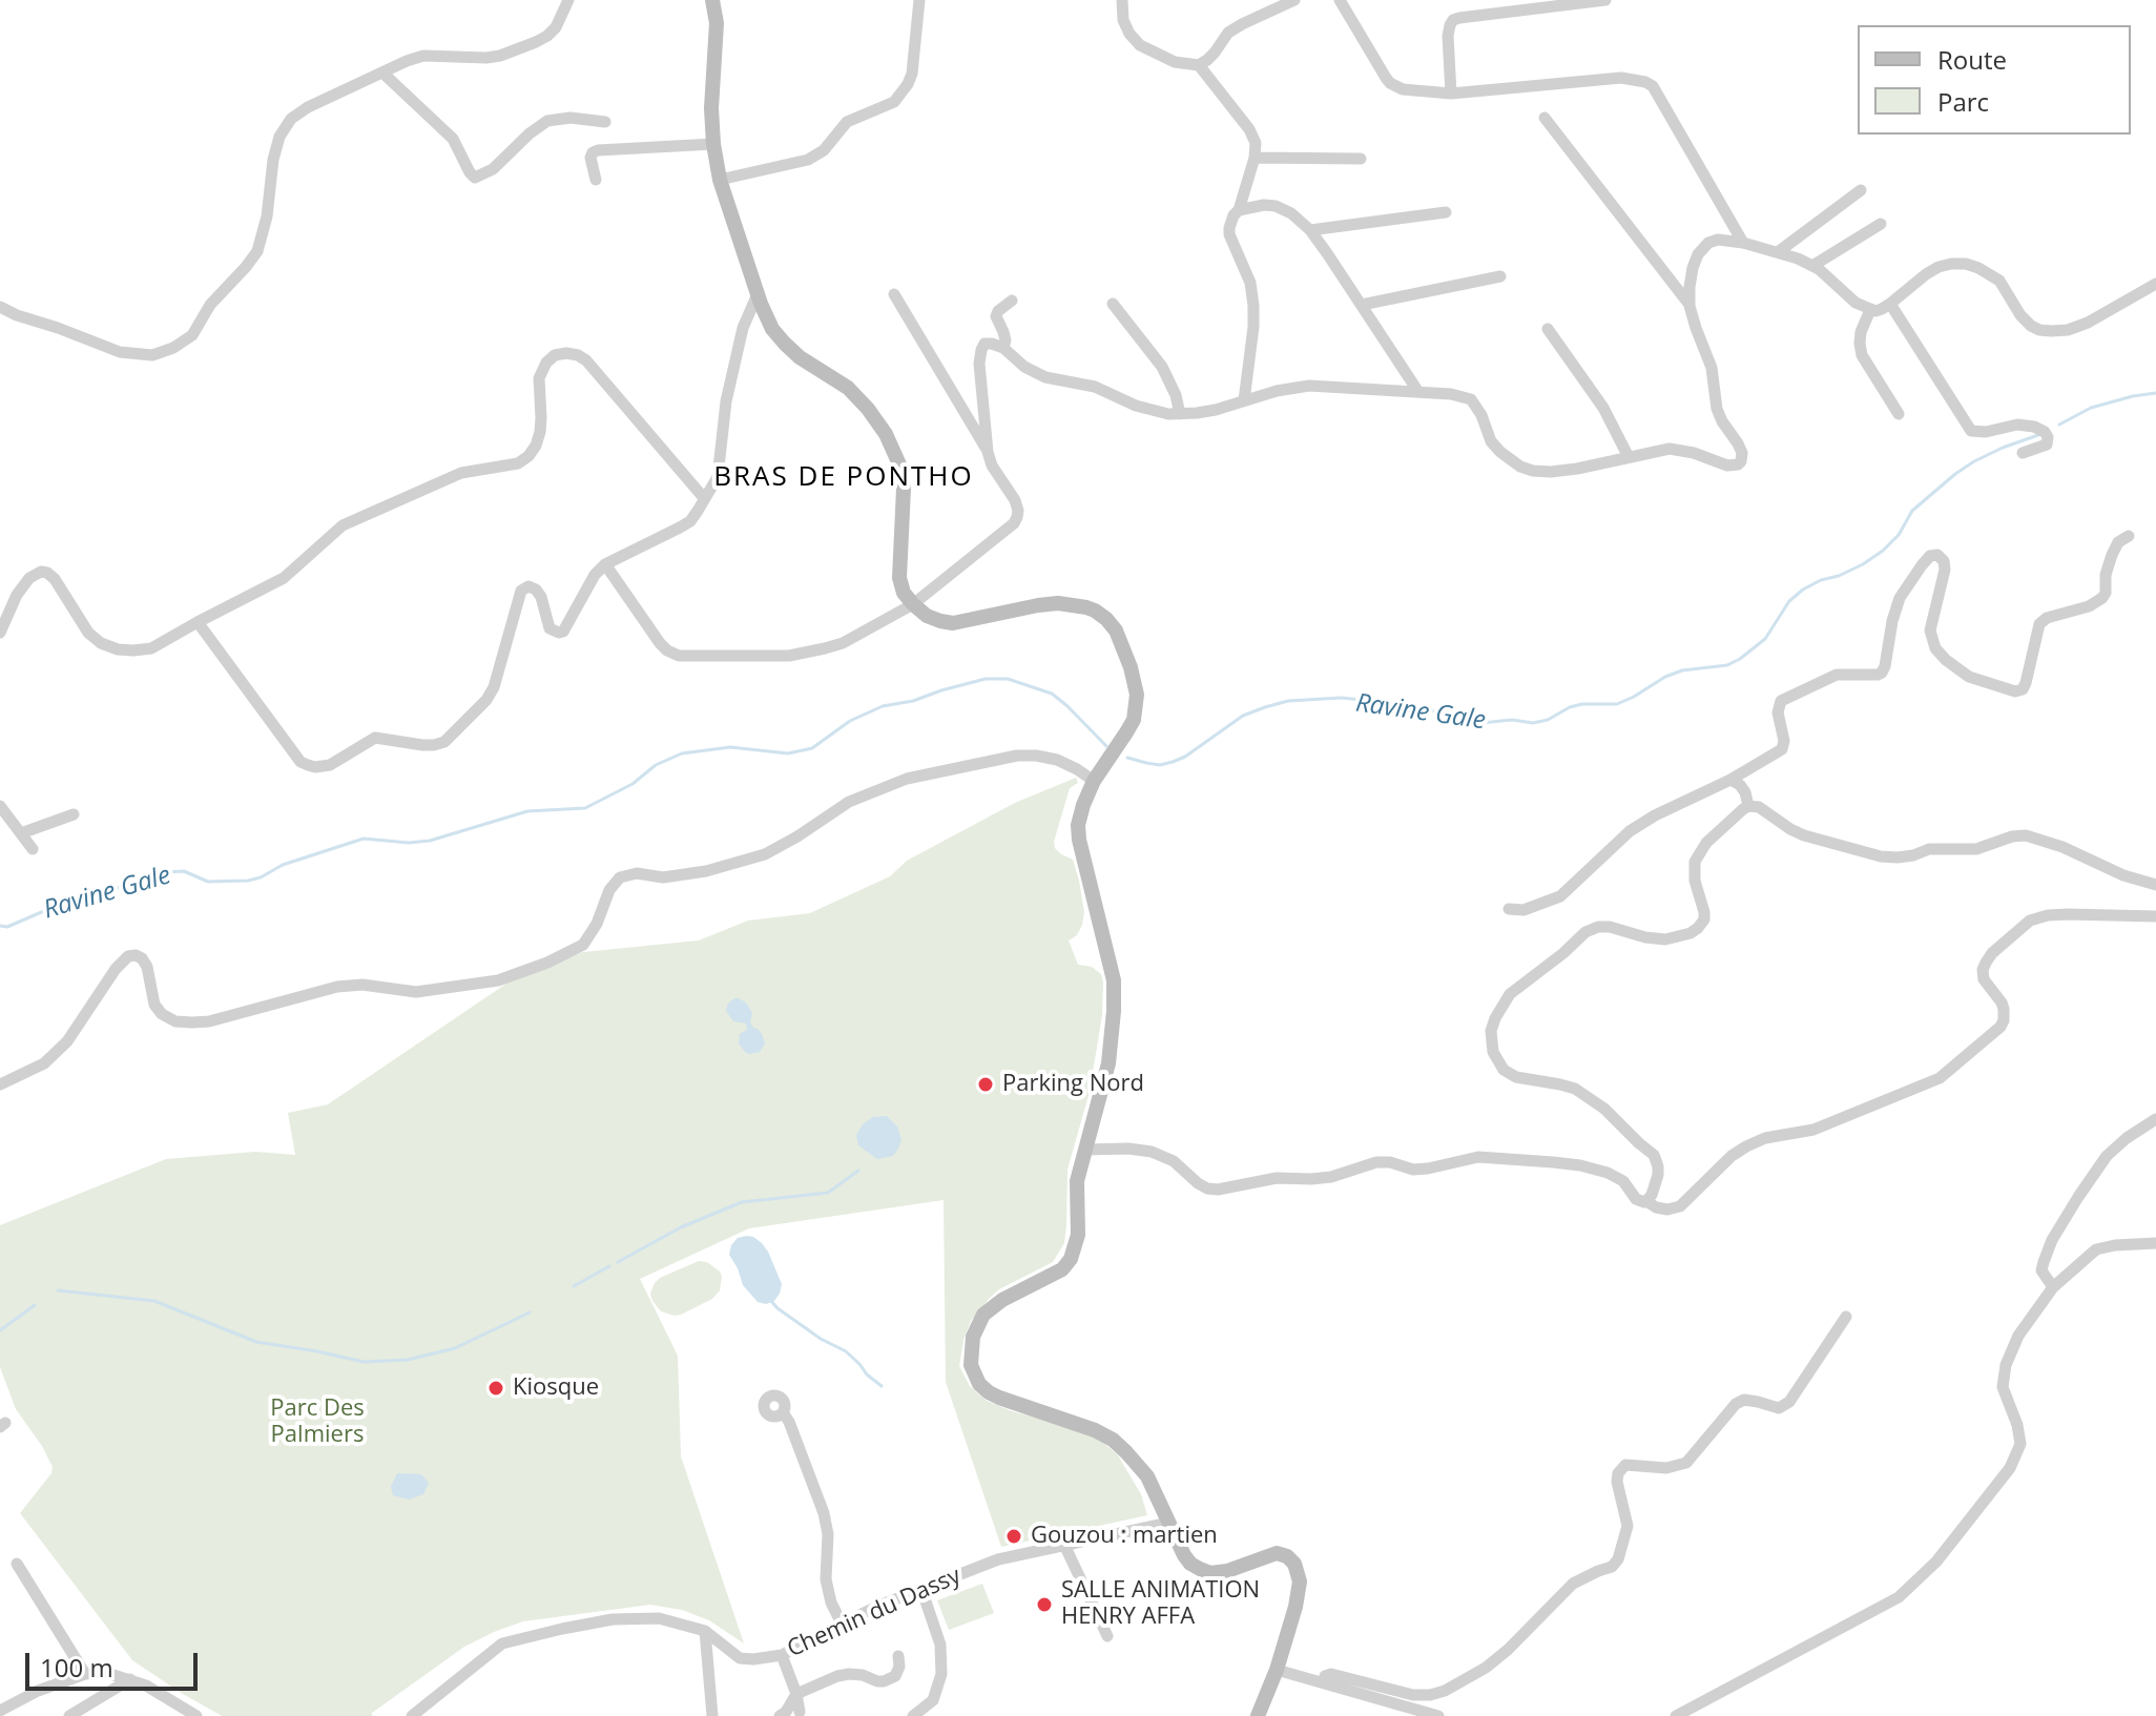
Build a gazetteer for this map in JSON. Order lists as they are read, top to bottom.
{
  "streets": {
    "street": ["Chemin du Dassy"]
  },
  "districts": ["BRAS DE PONTHO"],
  "water": ["Ravine Gale"],
  "parks": ["Parc Des Palmiers"],
  "places": [
    "Parking Nord",
    "Kiosque",
    "Gouzou : martien",
    "SALLE ANIMATION HENRY AFFA"
  ],
  "legend": ["Route", "Parc"],
  "scale_bar": "100 m"
}
